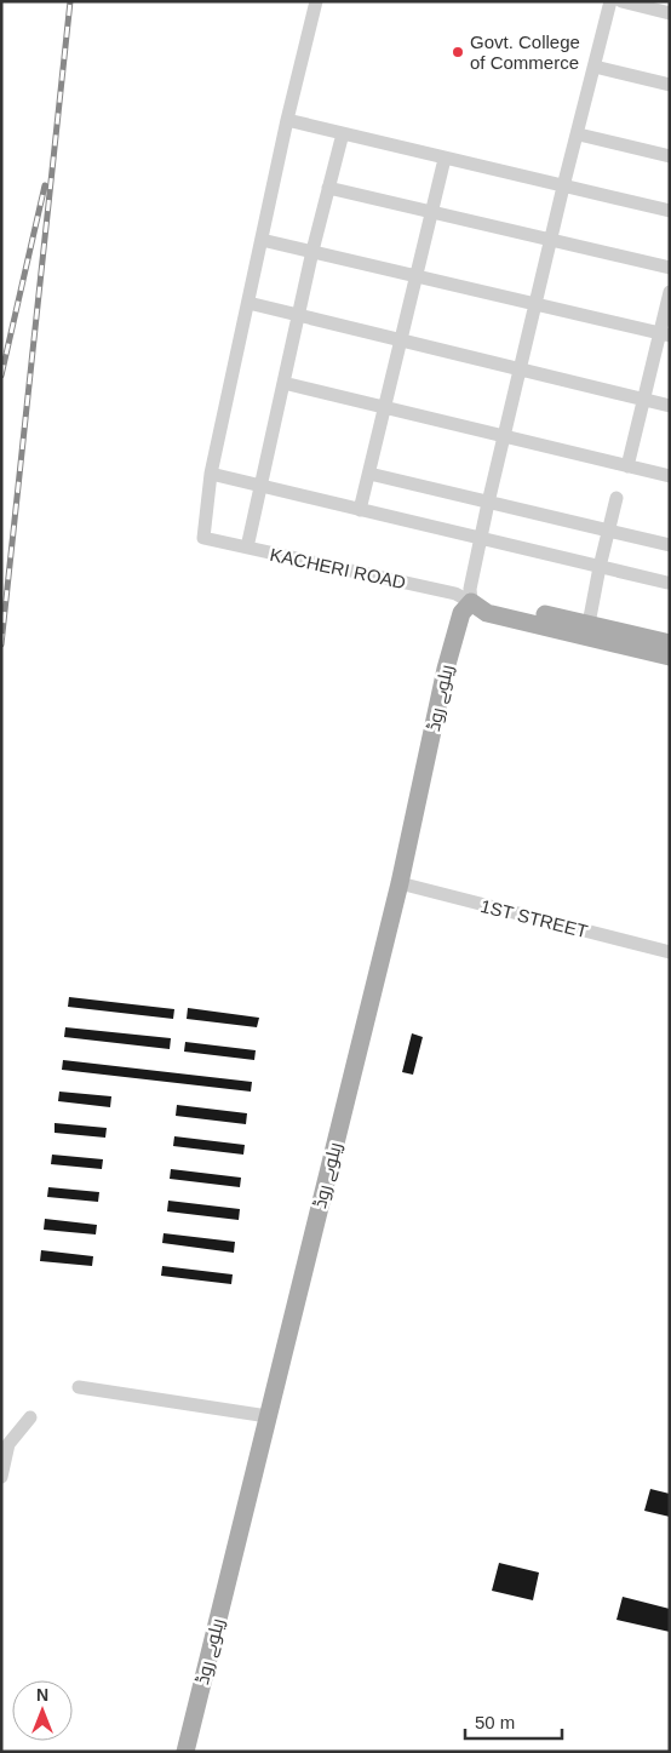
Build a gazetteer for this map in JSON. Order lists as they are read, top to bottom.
{
  "streets": {
    "main road": ["KACHERI ROAD", "ریلوے روڈ"],
    "street": ["1ST STREET"]
  },
  "crossings": [
    ["KACHERI ROAD", "ریلوے روڈ"],
    ["ریلوے روڈ", "1ST STREET"]
  ],
  "places": ["Govt. College of Commerce"],
  "scale_bar": "50 m",
  "north": "top"
}
